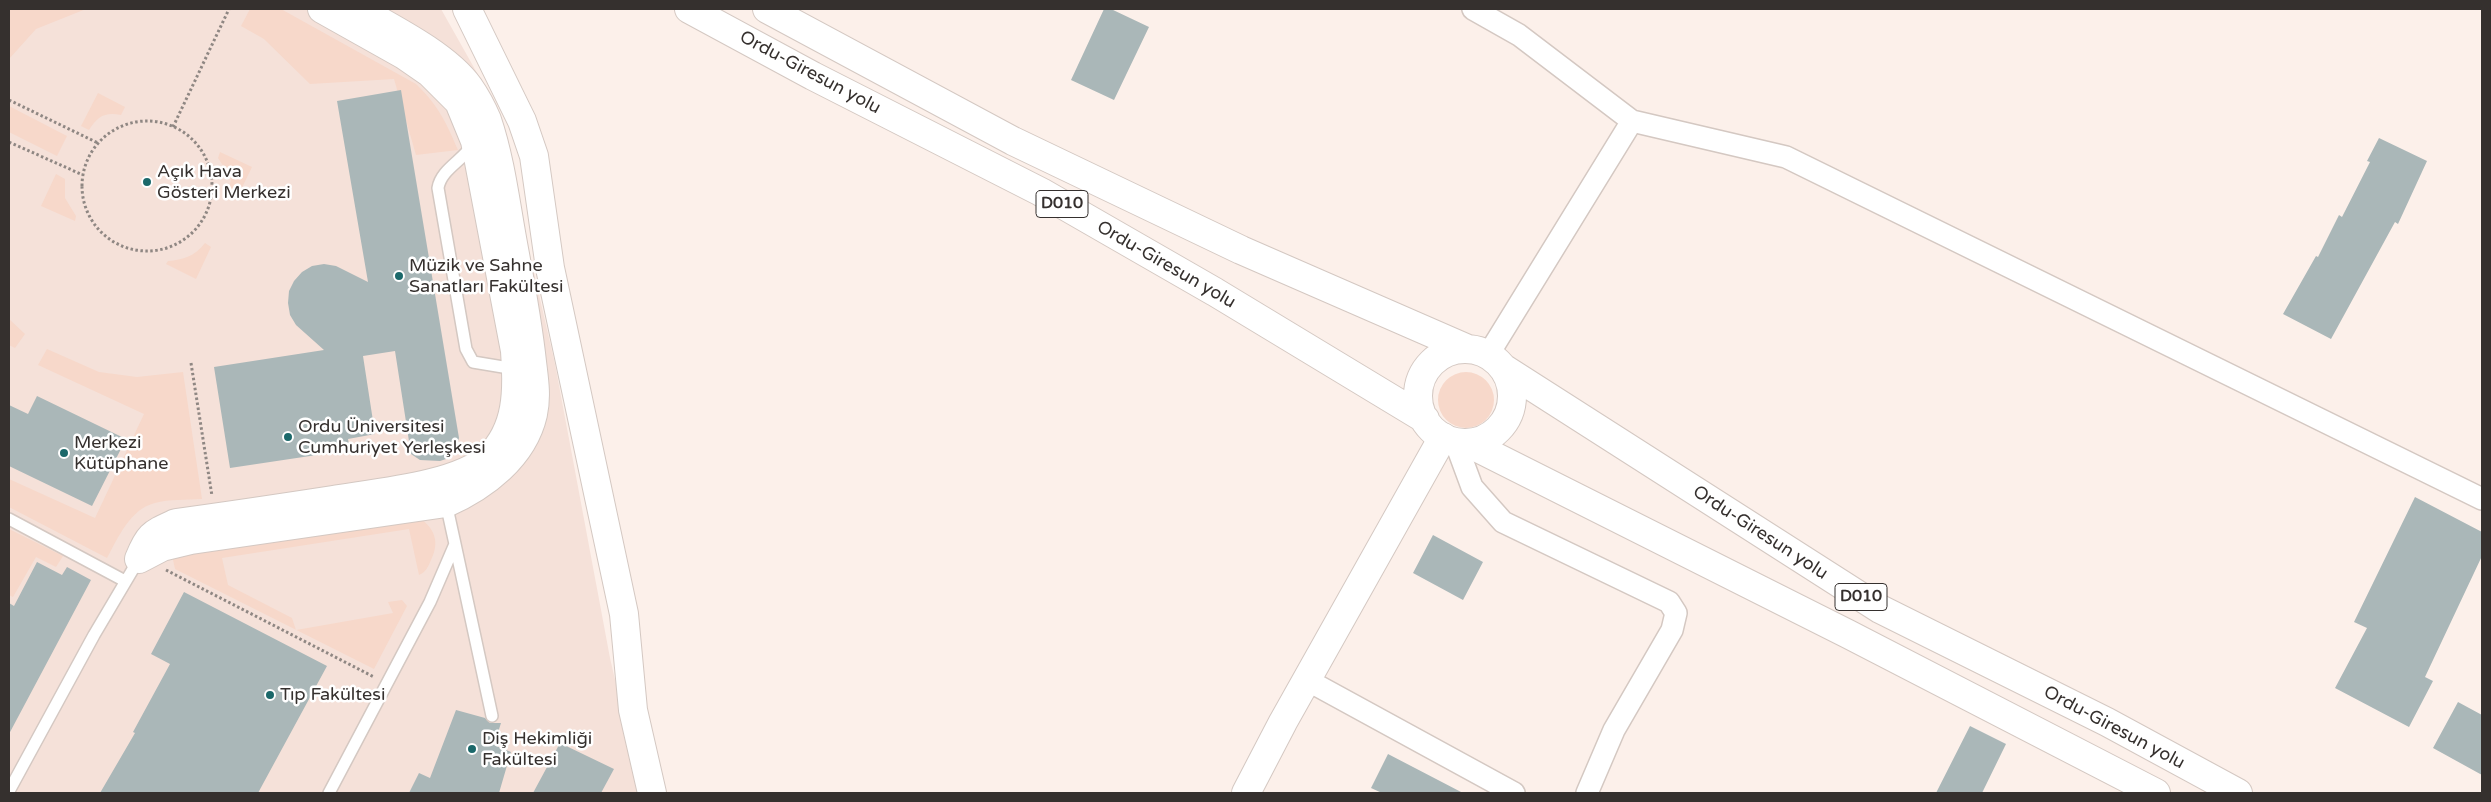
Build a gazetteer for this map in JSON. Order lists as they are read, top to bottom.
{
  "streets": {
    "main road": ["Ordu-Giresun yolu", "D010"]
  },
  "places": [
    "Açık Hava Gösteri Merkezi",
    "Müzik ve Sahne Sanatları Fakültesi",
    "Ordu Üniversitesi Cumhuriyet Yerleşkesi",
    "Merkezi Kütüphane",
    "Tıp Fakültesi",
    "Diş Hekimliği Fakültesi"
  ]
}
